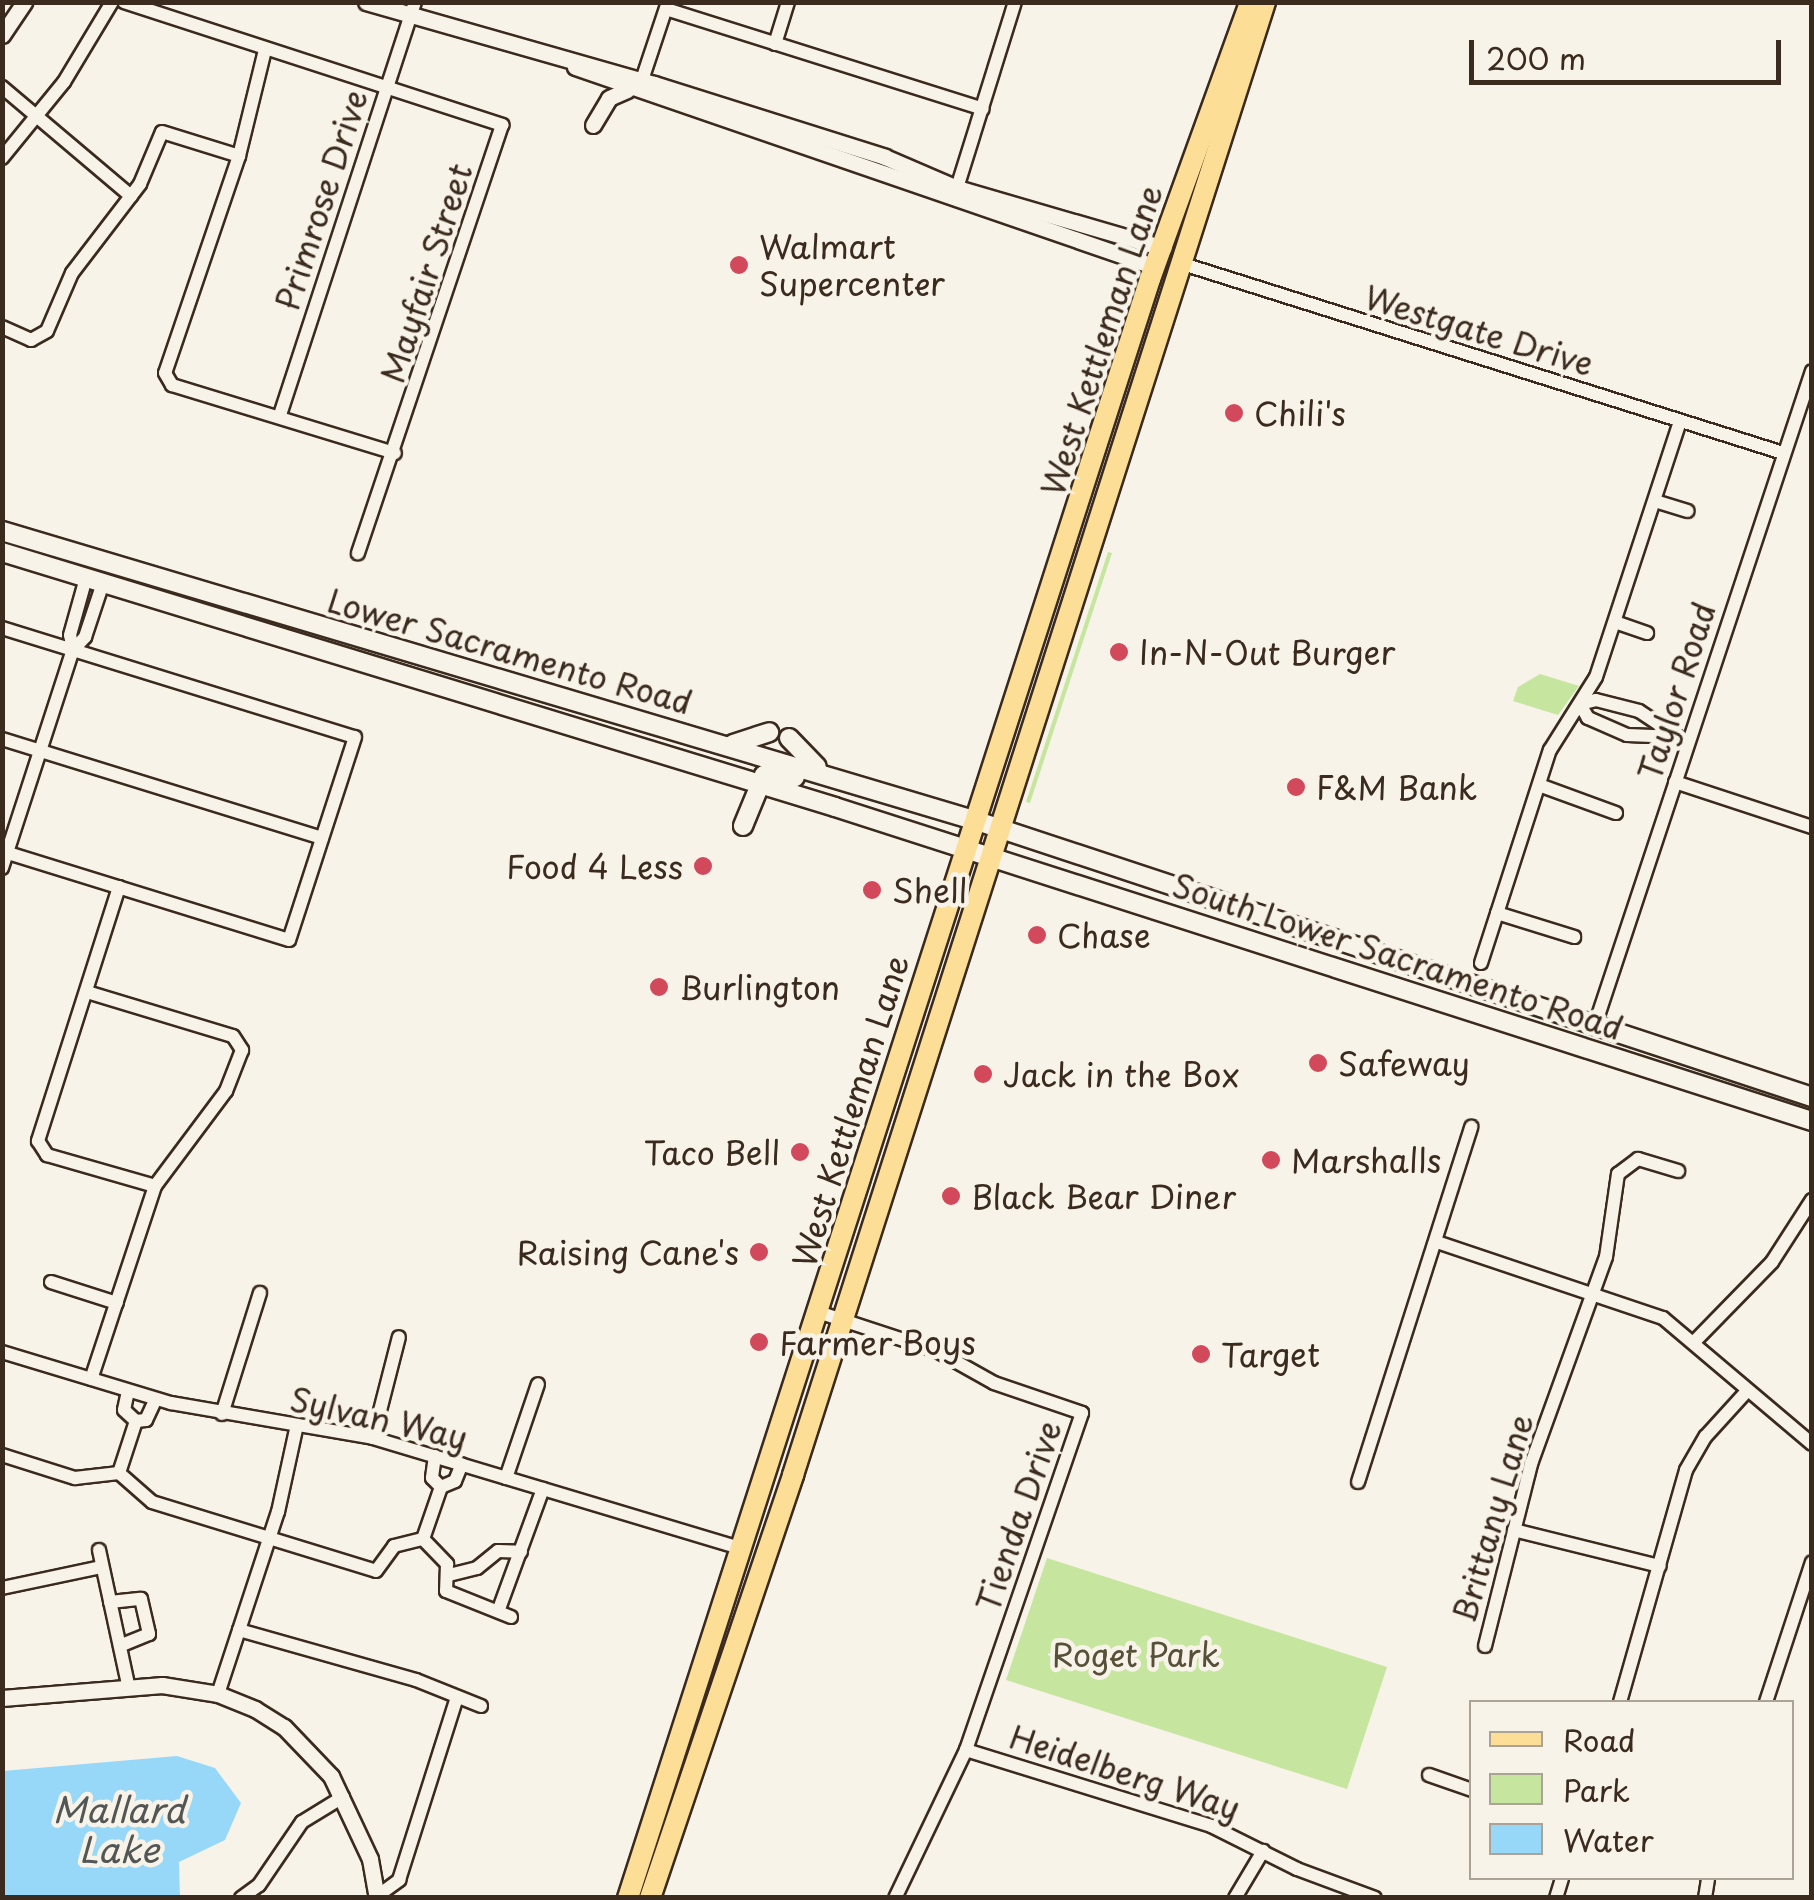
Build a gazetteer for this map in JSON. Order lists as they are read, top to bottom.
{
  "streets": {
    "main road": ["West Kettleman Lane", "Lower Sacramento Road", "South Lower Sacramento Road"],
    "street": [
      "Primrose Drive",
      "Mayfair Street",
      "Westgate Drive",
      "Taylor Road",
      "Sylvan Way",
      "Tienda Drive",
      "Brittany Lane",
      "Heidelberg Way"
    ]
  },
  "crossings": [
    ["Primrose Drive", "Mayfair Street"],
    ["Westgate Drive", "West Kettleman Lane"],
    ["Westgate Drive", "Taylor Road"],
    ["West Kettleman Lane", "Lower Sacramento Road"],
    ["West Kettleman Lane", "South Lower Sacramento Road"],
    ["West Kettleman Lane", "Sylvan Way"],
    ["West Kettleman Lane", "Tienda Drive"],
    ["Lower Sacramento Road", "South Lower Sacramento Road"],
    ["Taylor Road", "South Lower Sacramento Road"],
    ["Tienda Drive", "Heidelberg Way"]
  ],
  "water": ["Mallard Lake"],
  "parks": ["Roget Park"],
  "places": [
    "Walmart Supercenter",
    "Chili's",
    "In-N-Out Burger",
    "F&M Bank",
    "Food 4 Less",
    "Shell",
    "Chase",
    "Burlington",
    "Safeway",
    "Jack in the Box",
    "Taco Bell",
    "Marshalls",
    "Black Bear Diner",
    "Raising Cane's",
    "Farmer Boys",
    "Target"
  ],
  "legend": ["Road", "Park", "Water"],
  "scale_bar": "200 m"
}
